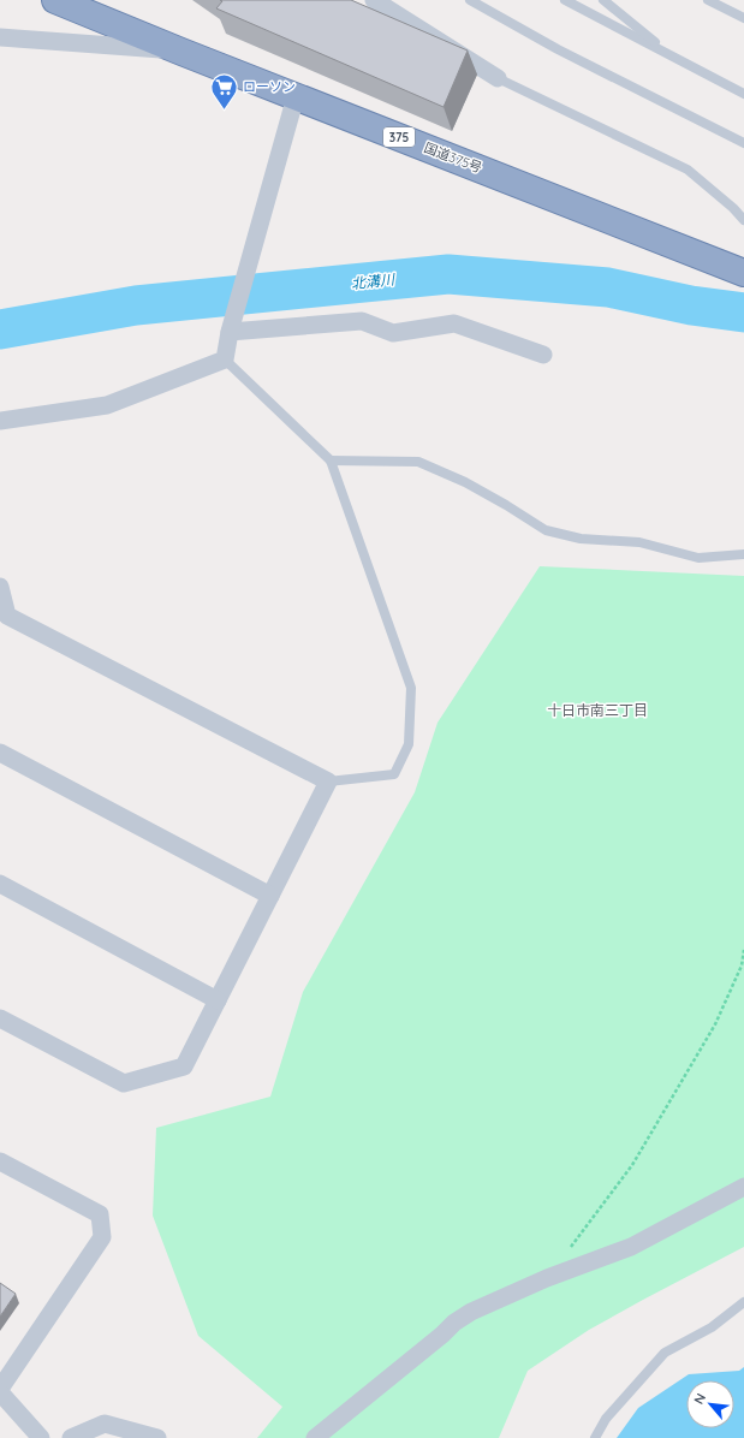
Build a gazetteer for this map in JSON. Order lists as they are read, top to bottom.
{
  "streets": {
    "highway": ["375", "国道375号"]
  },
  "districts": ["十日市南三丁目"],
  "water": ["北溝川"],
  "places": {
    "supermarket": ["ローソン"]
  },
  "north": "top left"
}
